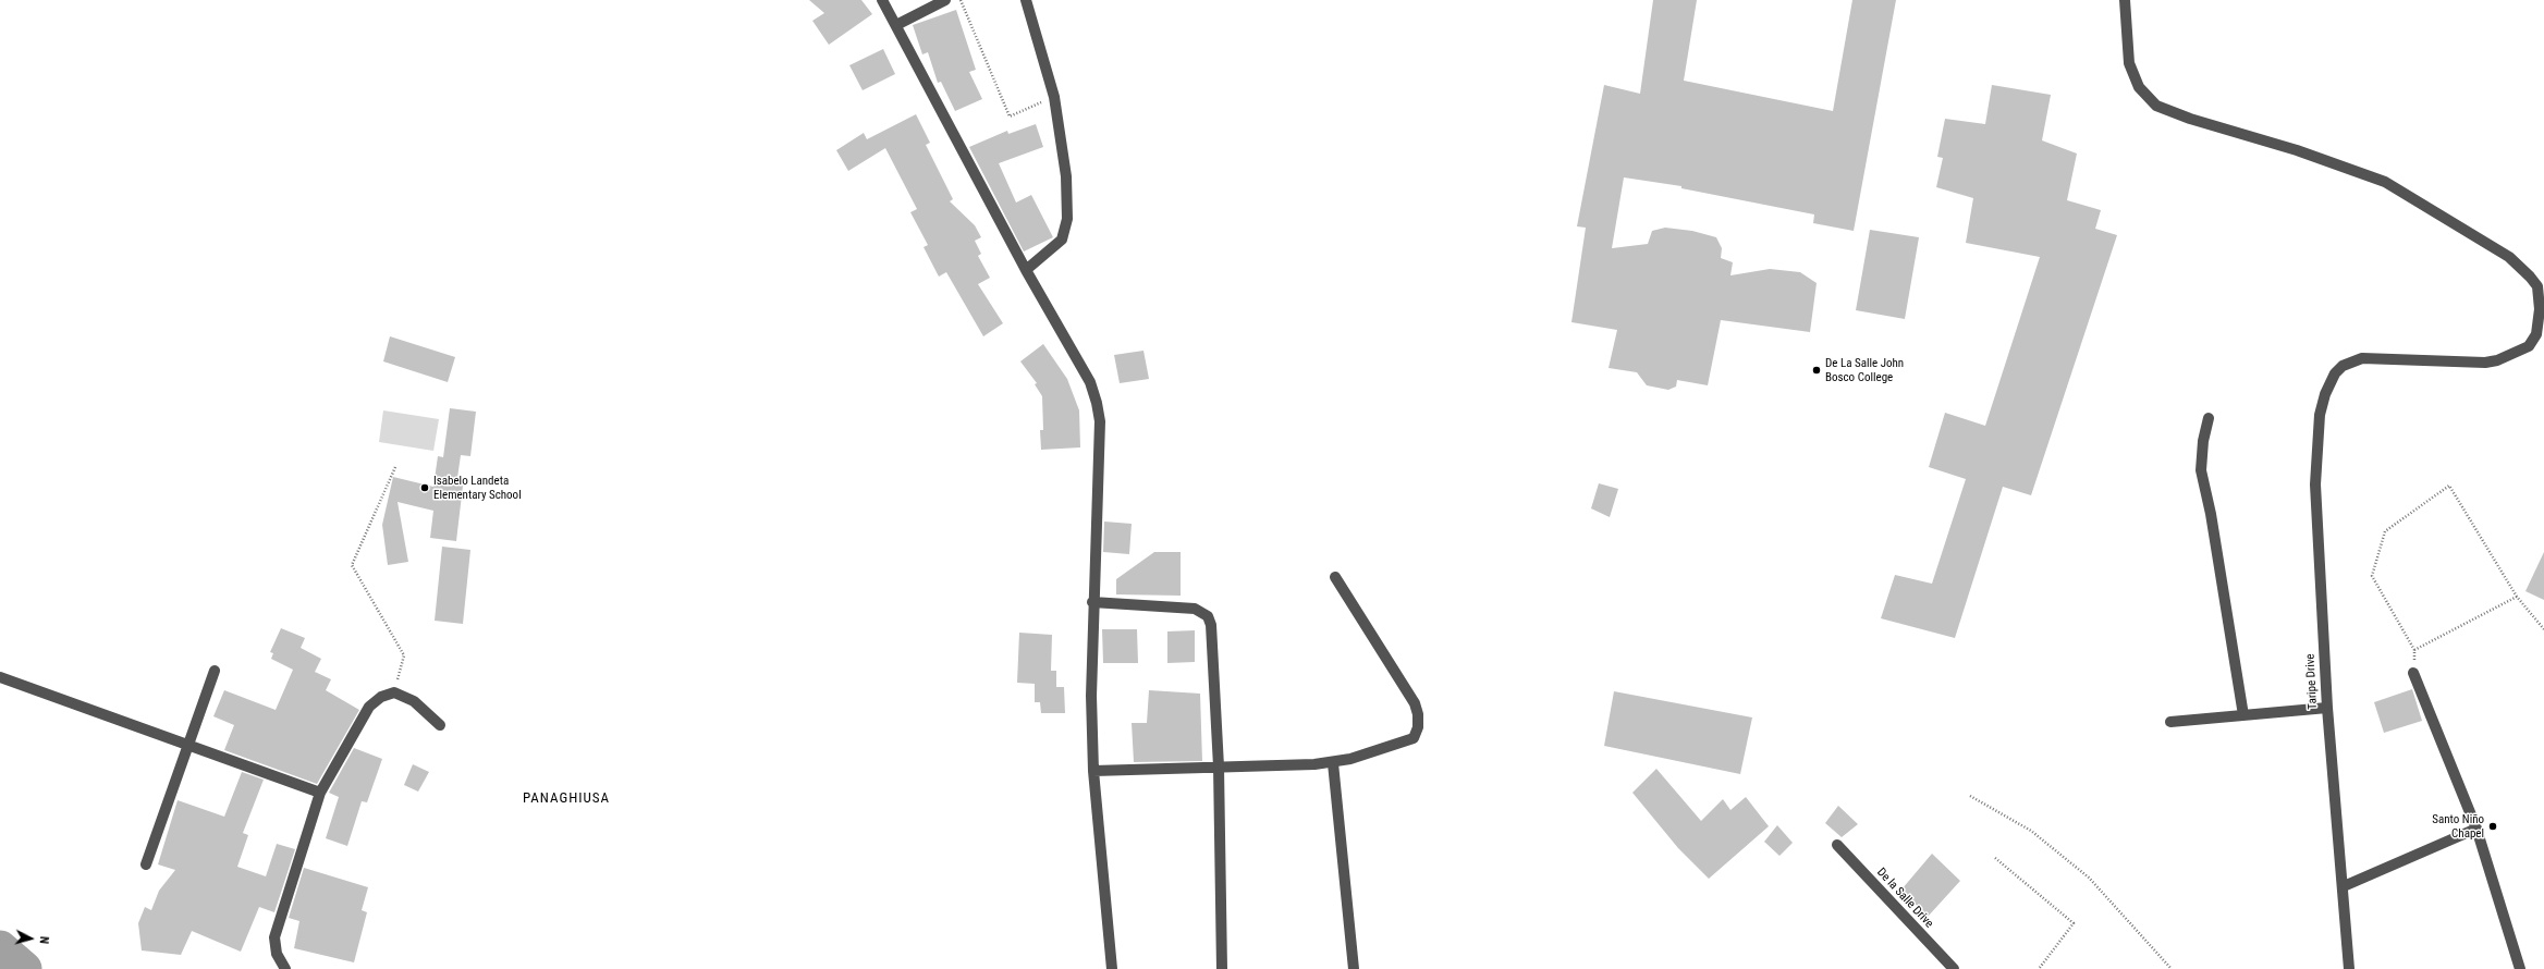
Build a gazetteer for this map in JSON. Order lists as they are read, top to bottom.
{
  "streets": {
    "street": ["Taripe Drive", "De la Salle Drive"]
  },
  "districts": ["PANAGHIUSA"],
  "places": ["De La Salle John Bosco College", "Isabelo Landeta Elementary School", "Santo Niño Chapel"],
  "north": "right"
}
